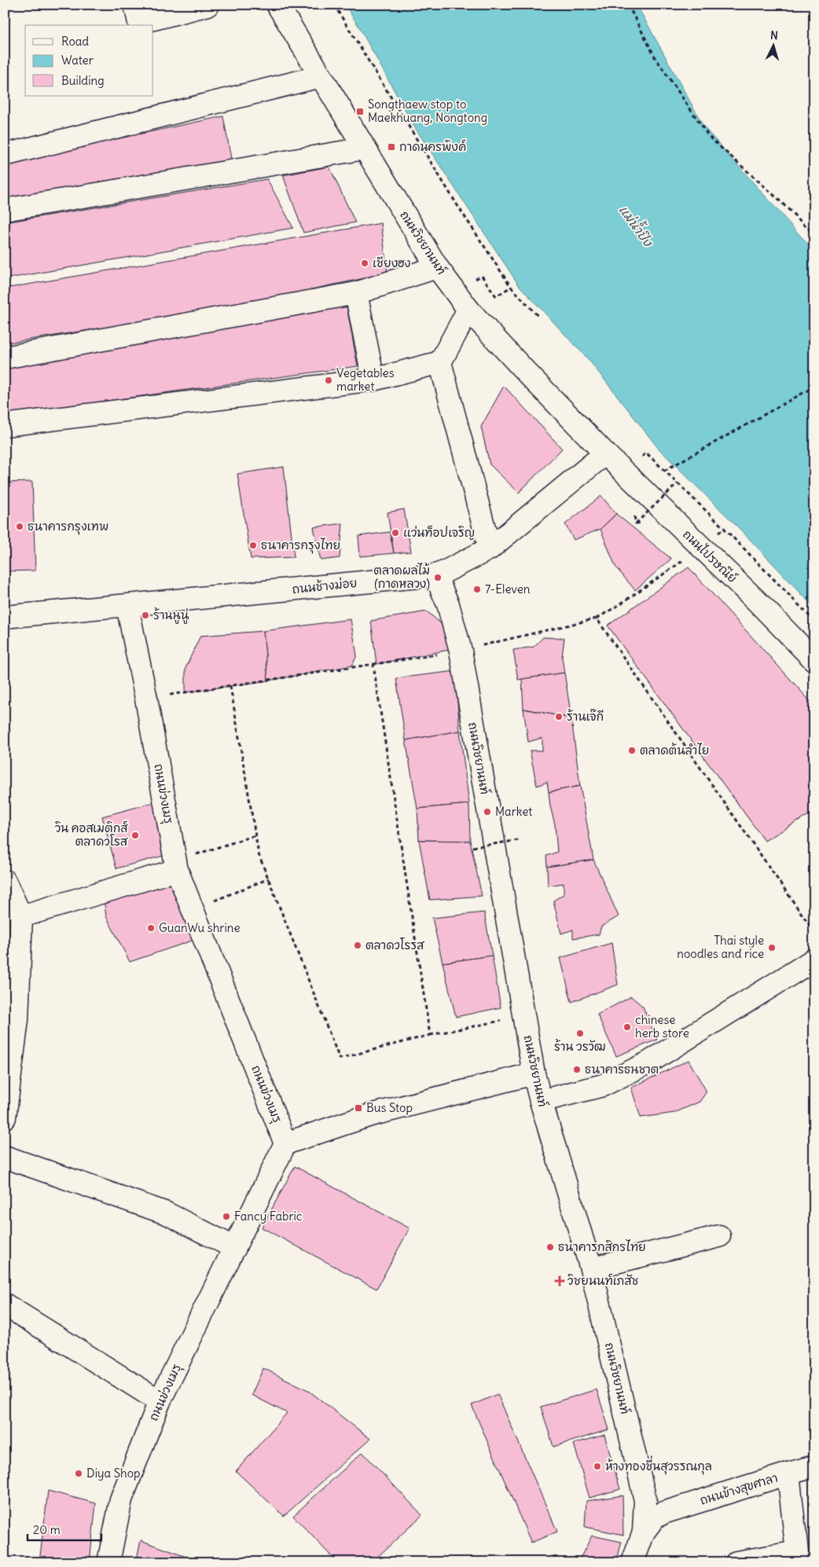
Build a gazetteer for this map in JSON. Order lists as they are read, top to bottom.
{
  "streets": {
    "street": [
      "ถนนวิชยานนท์",
      "ถนนไปรษณีย์",
      "ถนนช้างม่อย",
      "ถนนข่วงเมรุ",
      "ถนนข้างสุขศาลา"
    ]
  },
  "crossings": [
    ["ถนนวิชยานนท์", "ถนนไปรษณีย์"],
    ["ถนนวิชยานนท์", "ถนนช้างม่อย"],
    ["ถนนไปรษณีย์", "ถนนช้างม่อย"],
    ["ถนนช้างม่อย", "ถนนข่วงเมรุ"]
  ],
  "water": ["แม่น้ำปิง"],
  "places": {
    "transit": ["Songthaew stop to Maekhuang, Nongtong", "กาดนครพิงค์", "Bus Stop"],
    "other": [
      "เชียงฮง",
      "Vegetables market",
      "ธนาคารกรุงเทพ",
      "แว่นท็อปเจริญ",
      "ธนาคารกรุงไทย",
      "ตลาดผลไม้ (กาดหลวง)",
      "7-Eleven",
      "ร้านนูนู่",
      "ร้านเจ๊กี",
      "ตลาดต้นลำไย",
      "Market",
      "วิน คอสเมติกส์ ตลาดวโรส",
      "GuanWu shrine",
      "ตลาดวโรรส",
      "Thai style noodles and rice",
      "chinese herb store",
      "ร้าน วรวัฒ",
      "ธนาคารธนชาต",
      "Fancy Fabric",
      "ธนาคารกสิกรไทย",
      "ห้างทองชื่นสุวรรณกุล",
      "Diya Shop"
    ],
    "health": ["วิชยนนท์เภสัช"]
  },
  "legend": ["Road", "Water", "Building"],
  "scale_bar": "20 m",
  "north": "top"
}
